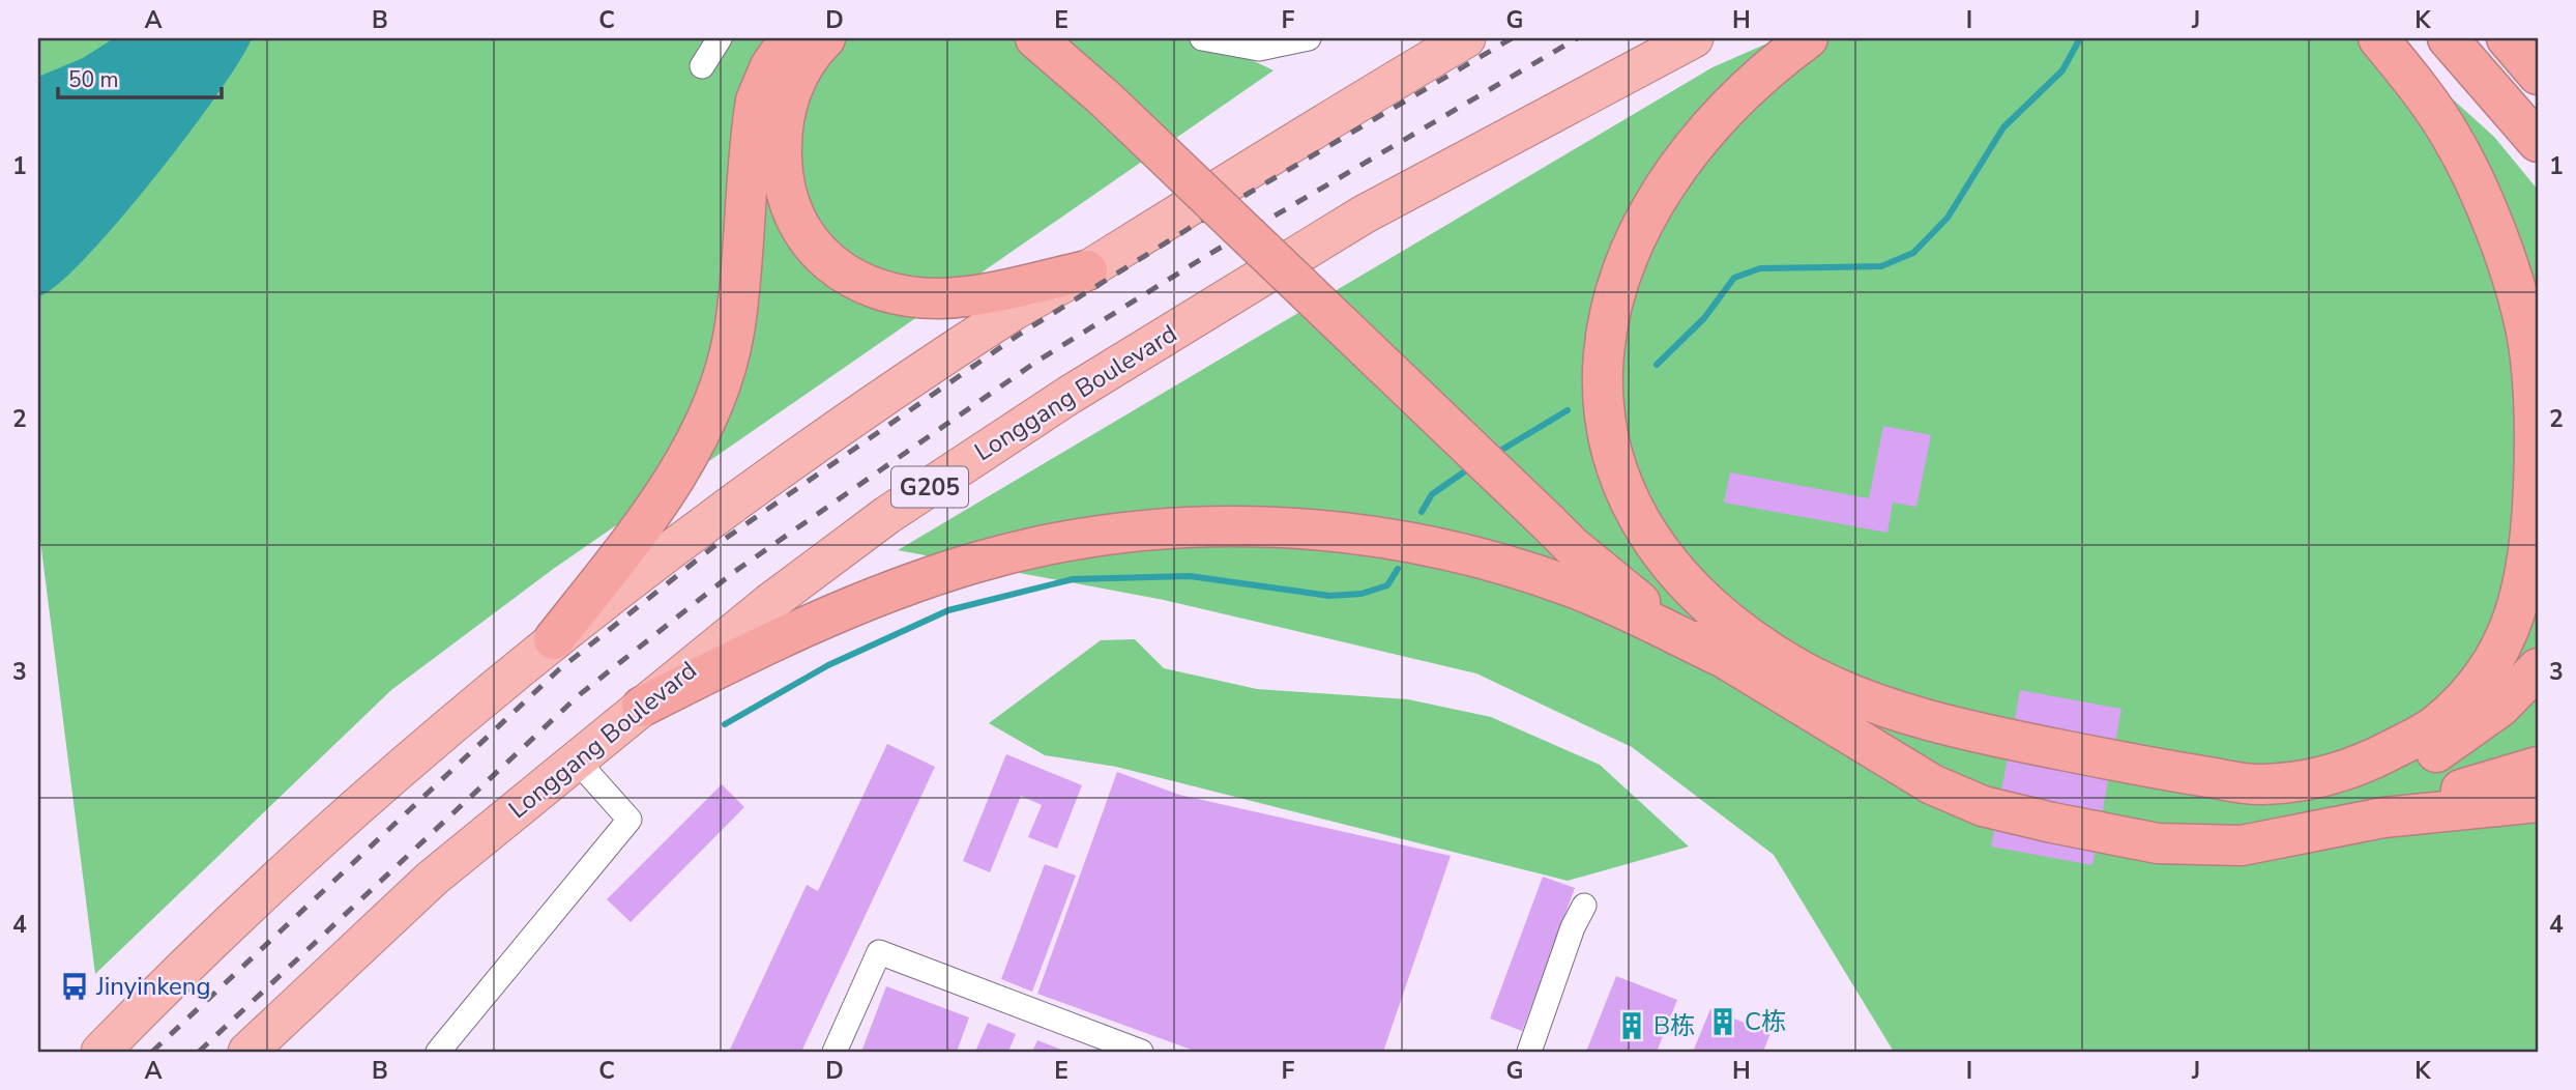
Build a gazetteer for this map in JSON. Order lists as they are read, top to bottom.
{
  "streets": {
    "highway": ["Longgang Boulevard", "G205"]
  },
  "places": {
    "bus stop": ["Jinyinkeng"],
    "building": ["C栋", "B栋"]
  },
  "scale_bar": "50 m",
  "grid": {
    "columns": [
      "A",
      "B",
      "C",
      "D",
      "E",
      "F",
      "G",
      "H",
      "I",
      "J",
      "K"
    ],
    "rows": [
      "1",
      "2",
      "3",
      "4"
    ]
  }
}
